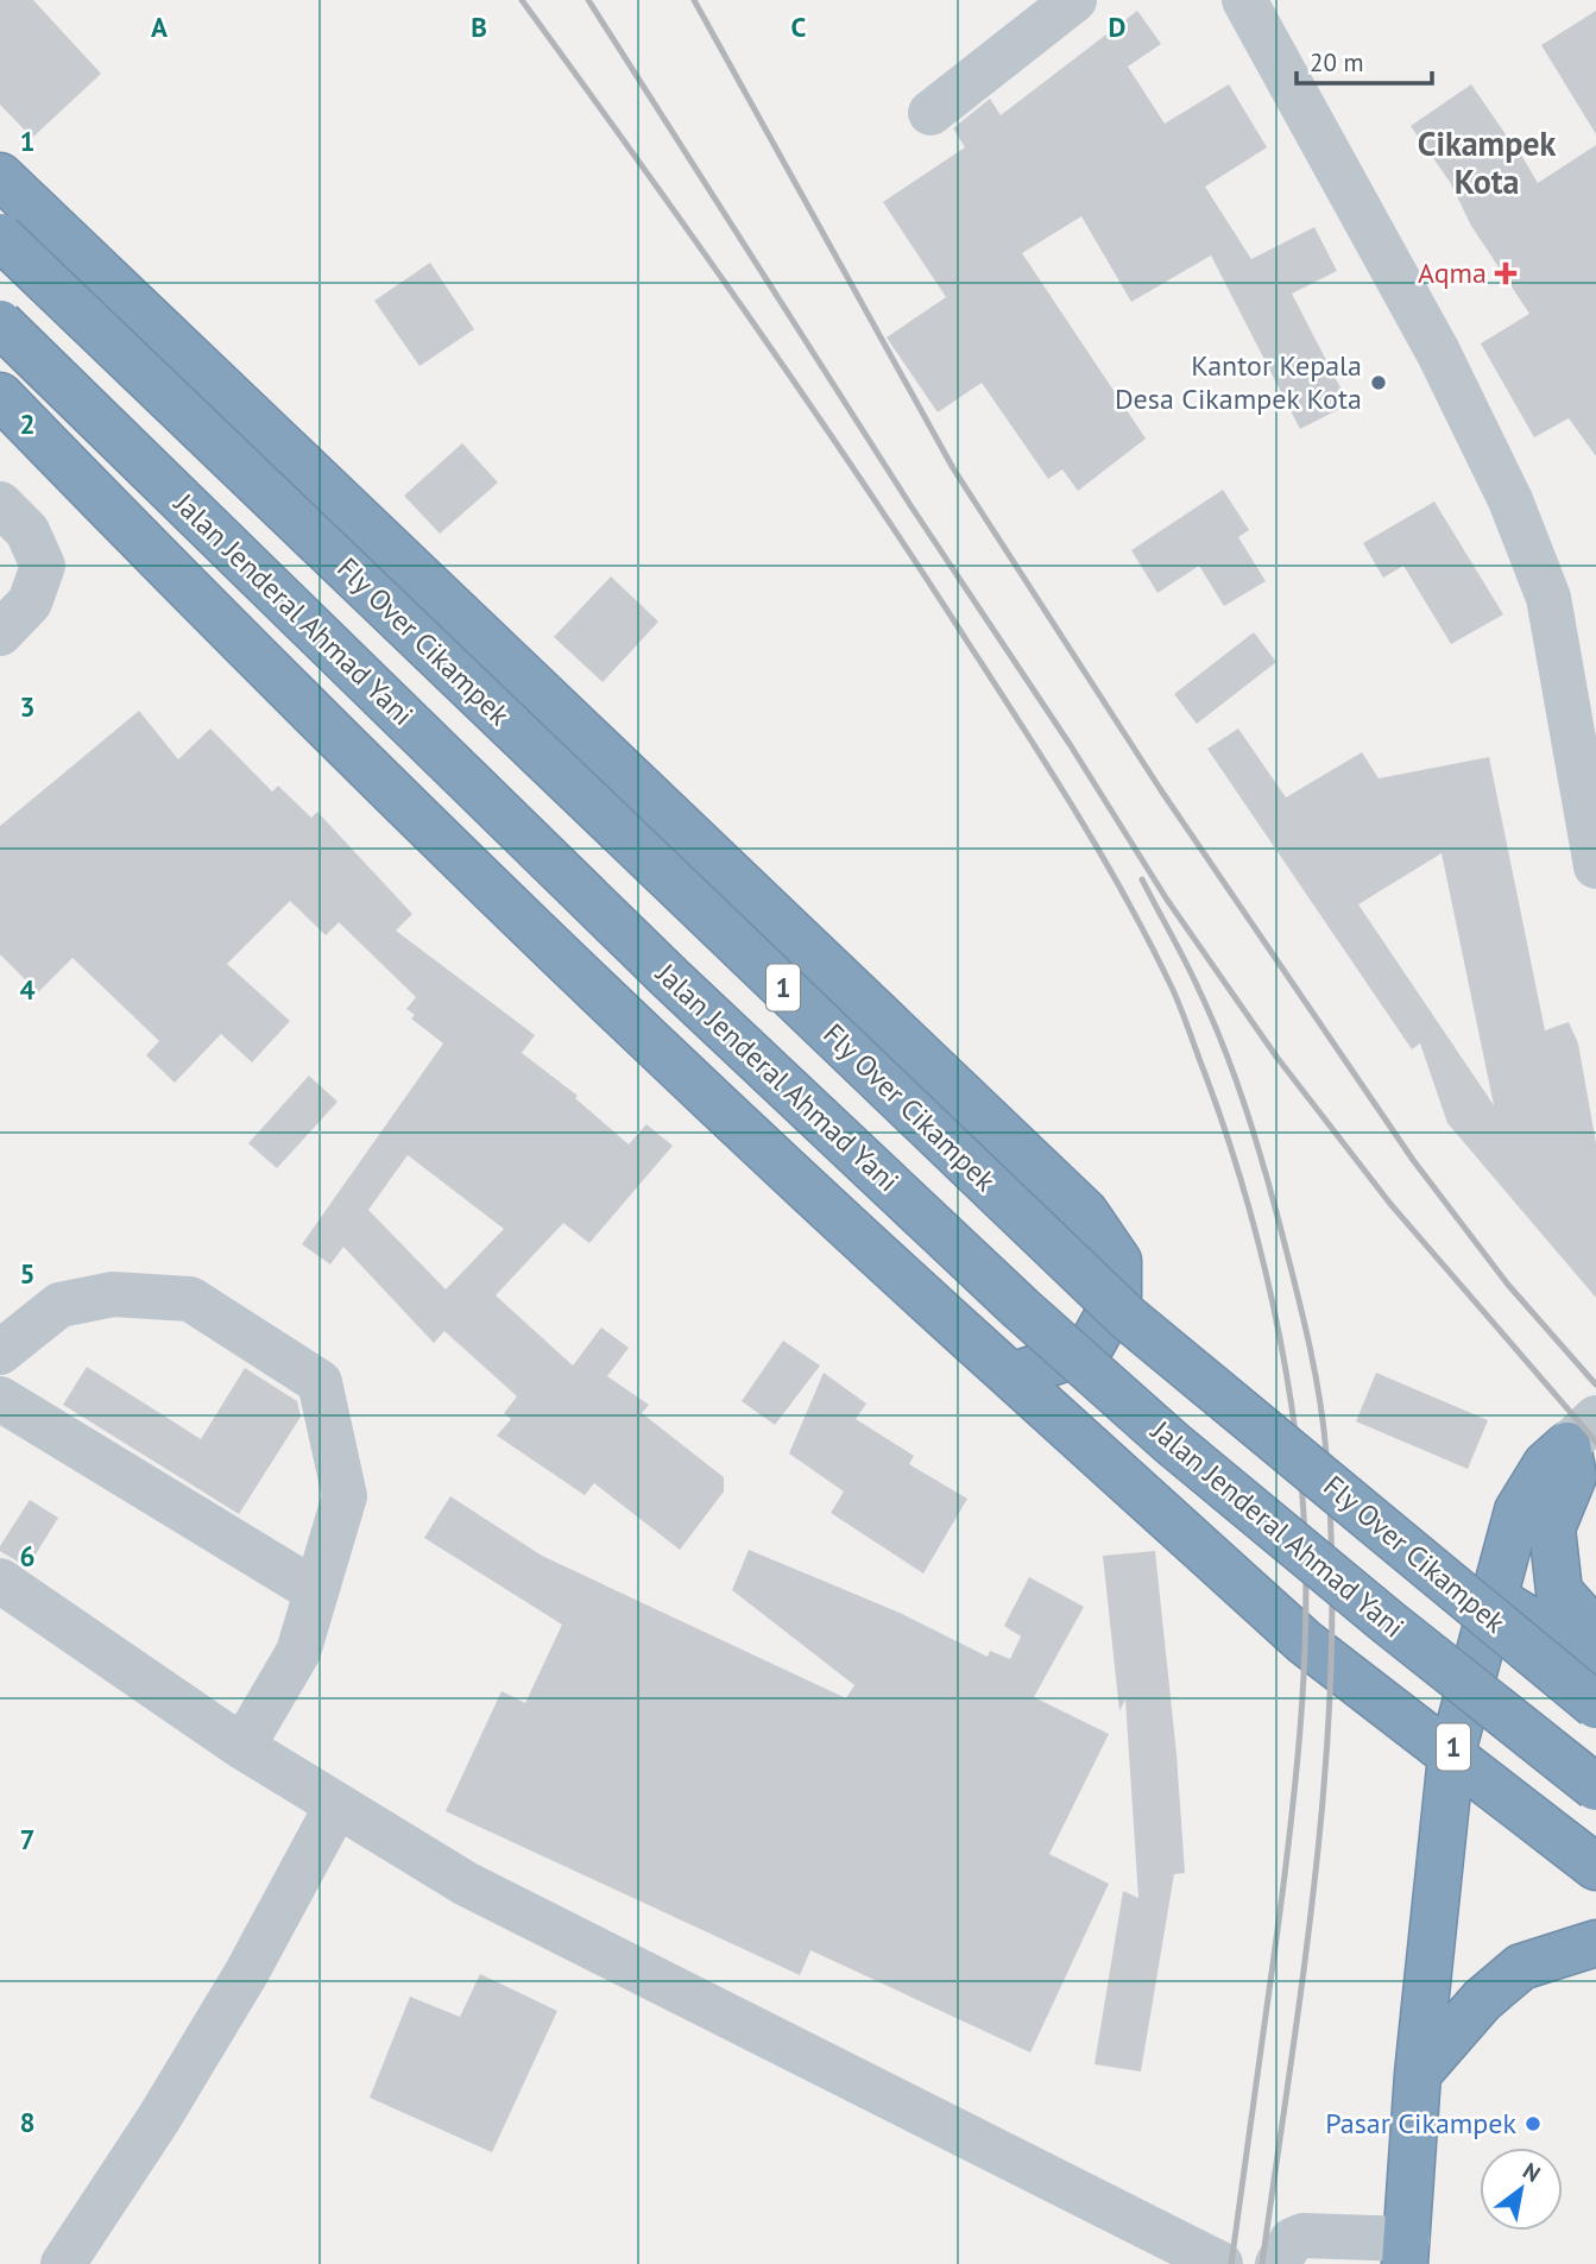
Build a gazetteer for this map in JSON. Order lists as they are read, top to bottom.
{
  "streets": {
    "highway": ["Jalan Jenderal Ahmad Yani", "Fly Over Cikampek", "1"]
  },
  "districts": ["Cikampek Kota"],
  "places": {
    "health": ["Aqma"],
    "other": ["Kantor Kepala Desa Cikampek Kota", "Pasar Cikampek"]
  },
  "scale_bar": "20 m",
  "north": "top right",
  "grid": {
    "columns": [
      "A",
      "B",
      "C",
      "D"
    ],
    "rows": [
      "1",
      "2",
      "3",
      "4",
      "5",
      "6",
      "7",
      "8"
    ]
  }
}
